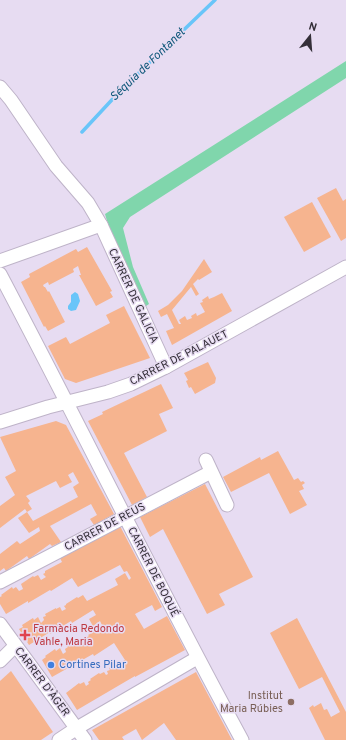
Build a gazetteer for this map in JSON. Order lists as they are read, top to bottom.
{
  "streets": {
    "street": [
      "CARRER DE GALICIA",
      "CARRER DE PALAUET",
      "CARRER DE REUS",
      "CARRER DE BOQUÉ",
      "CARRER D'ÀGER"
    ]
  },
  "crossings": [
    ["CARRER DE GALICIA", "CARRER DE PALAUET"],
    ["CARRER DE PALAUET", "CARRER DE BOQUÉ"],
    ["CARRER DE REUS", "CARRER DE BOQUÉ"]
  ],
  "water": ["Séquia de Fontanet"],
  "places": {
    "health": ["Farmàcia Redondo Vahle, Maria"],
    "other": ["Cortines Pilar", "Institut Maria Rúbies"]
  },
  "north": "top"
}
